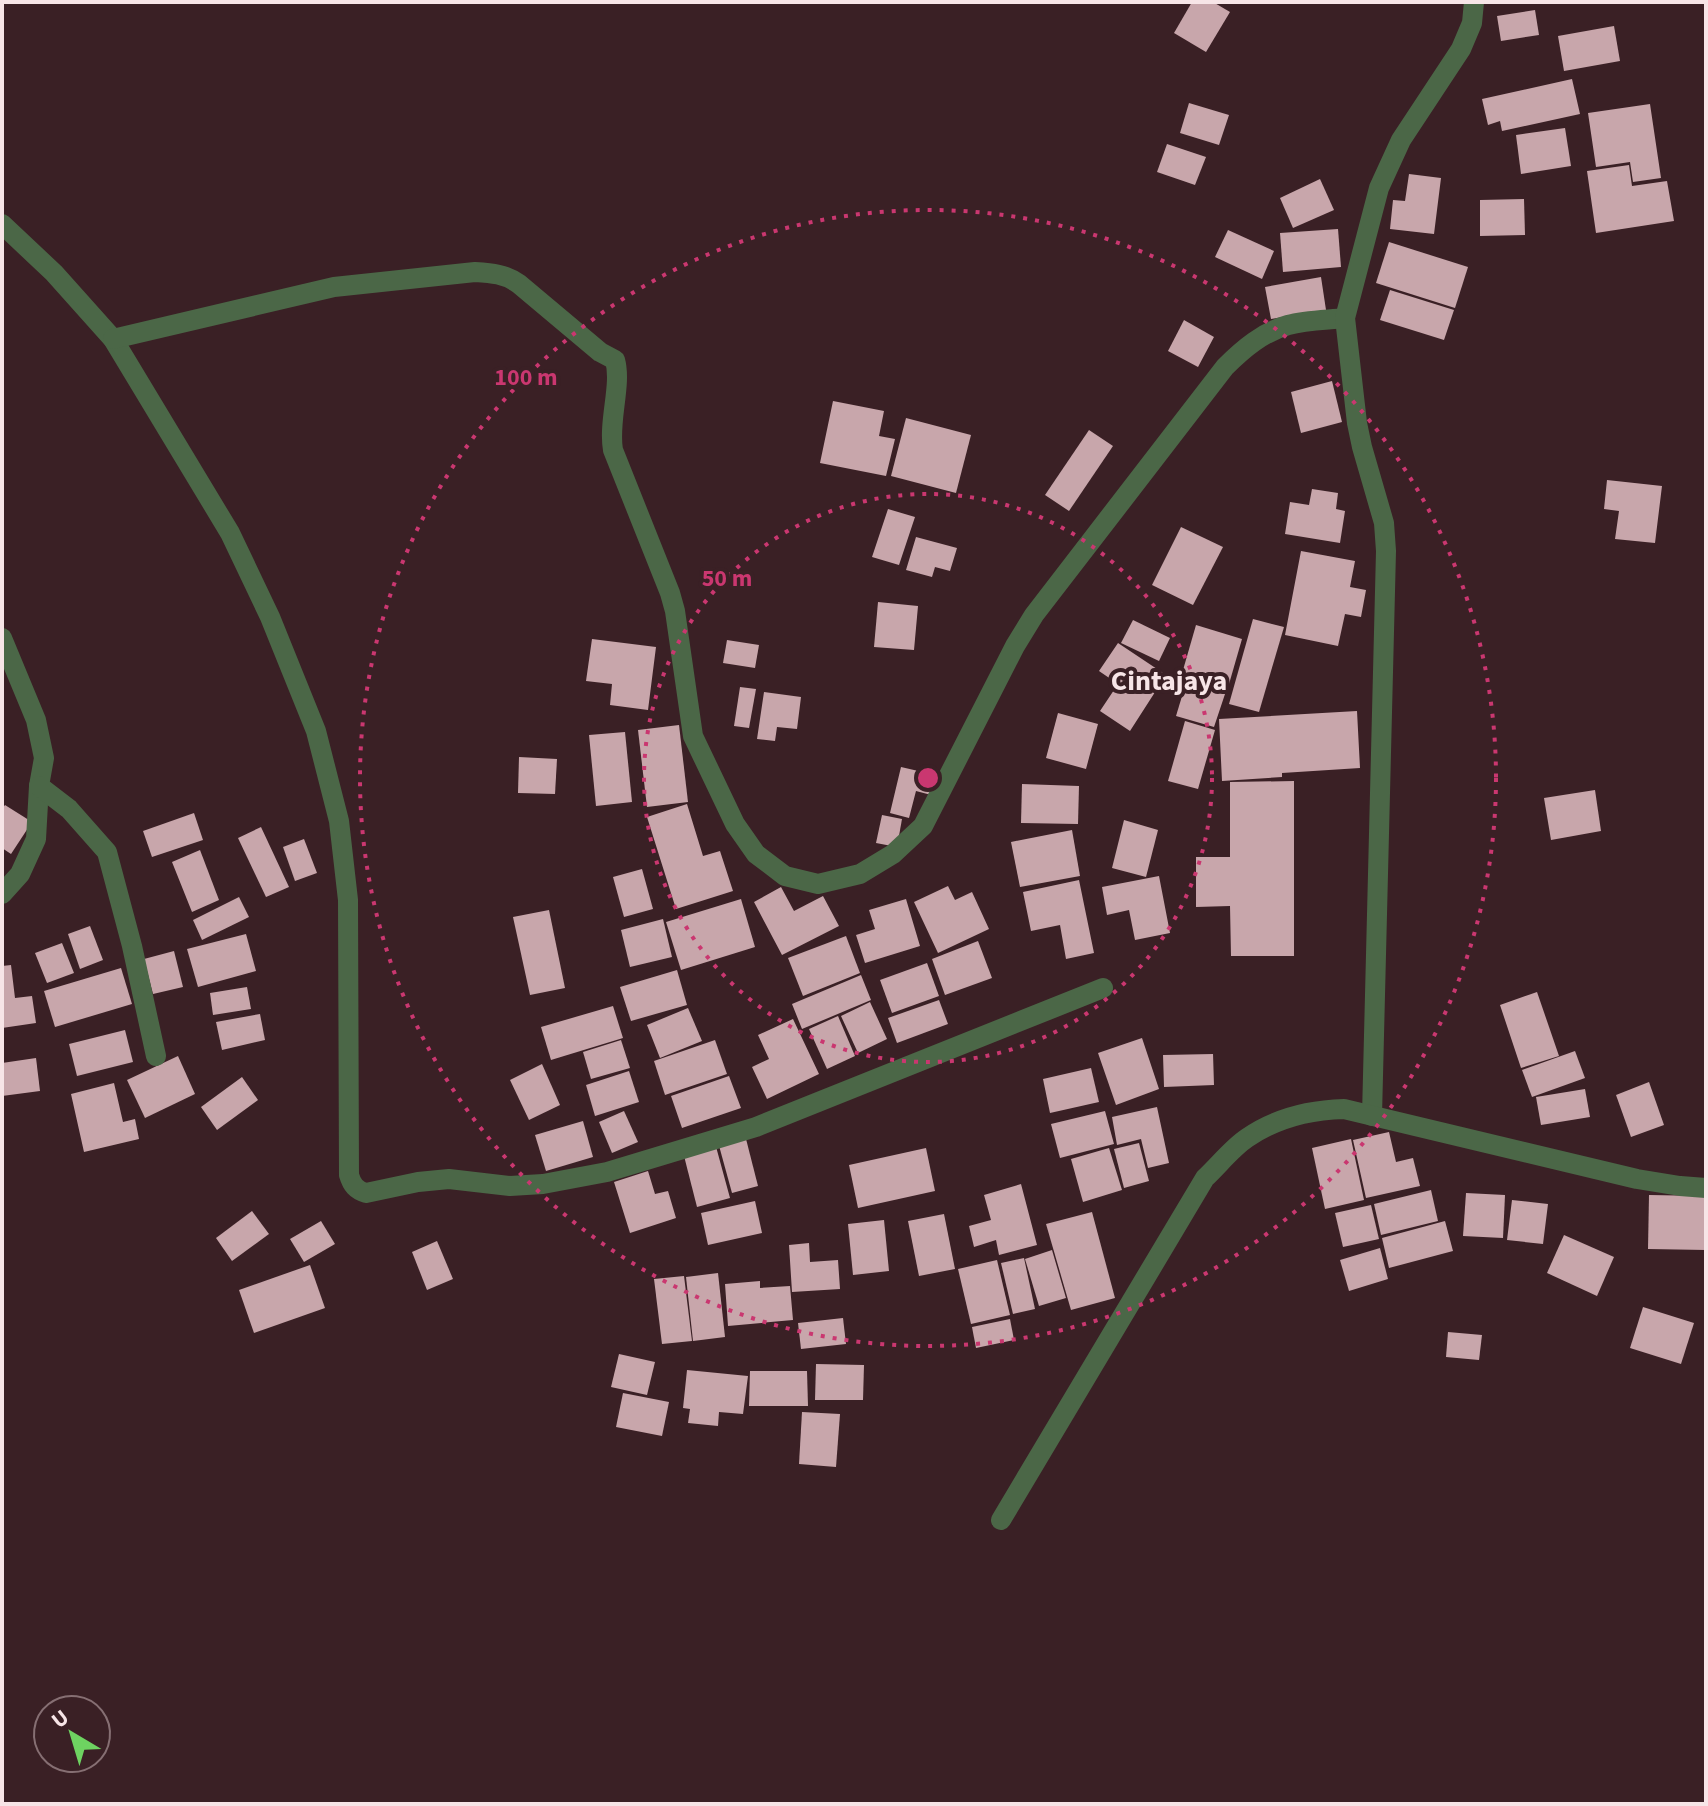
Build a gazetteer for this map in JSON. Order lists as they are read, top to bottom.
{
  "districts": ["Cintajaya"],
  "north": "top left",
  "rings": ["100 m", "50 m"]
}
